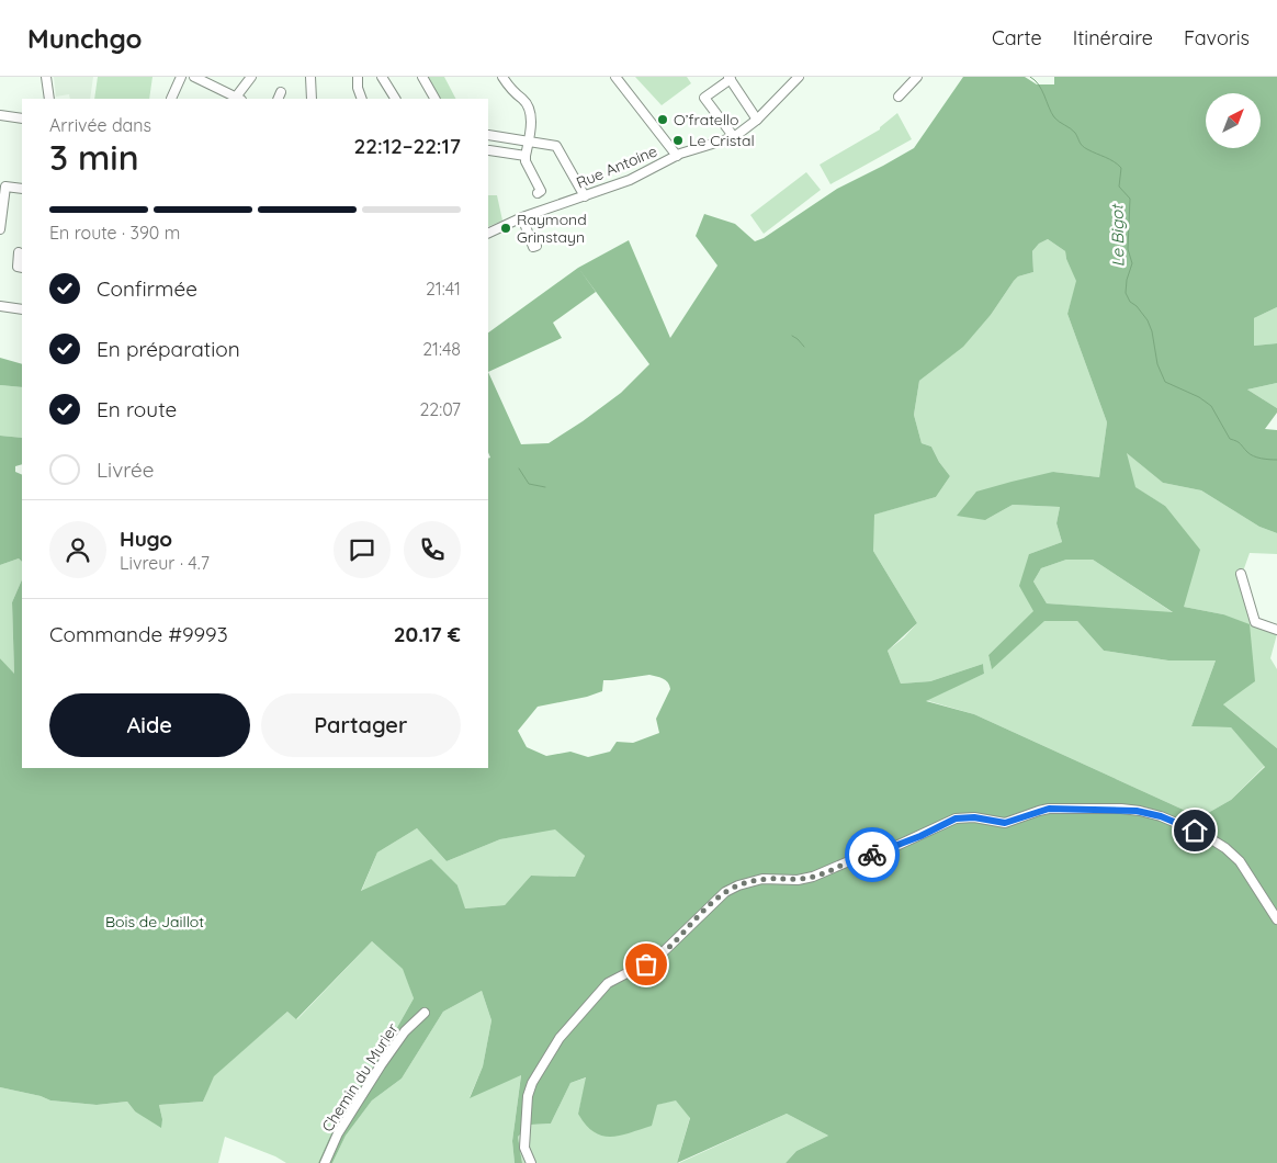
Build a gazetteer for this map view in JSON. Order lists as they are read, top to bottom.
{
  "streets": {
    "street": ["Rue Antoine", "Chemin du Murier"]
  },
  "water": ["Le Bigot"],
  "parks": ["Bois de Jaillot"],
  "places": ["O’fratello", "Le Cristal", "Raymond Grinstayn"],
  "north": "top right",
  "page": {
    "header": "Munchgo",
    "nav": ["Carte", "Itinéraire", "Favoris"],
    "heading": ["3 min", "Arrivée dans", "22:12–22:17"],
    "panel": [
      "Hugo",
      "Livreur · 4.7",
      "Commande #9993",
      "20.17 €"
    ],
    "bar": "En route · 390 m",
    "list": [
      ["Confirmée", "21:41"],
      ["En préparation", "21:48"],
      ["En route", "22:07"],
      "Livrée"
    ],
    "buttons": ["Aide", "Partager"]
  }
}
